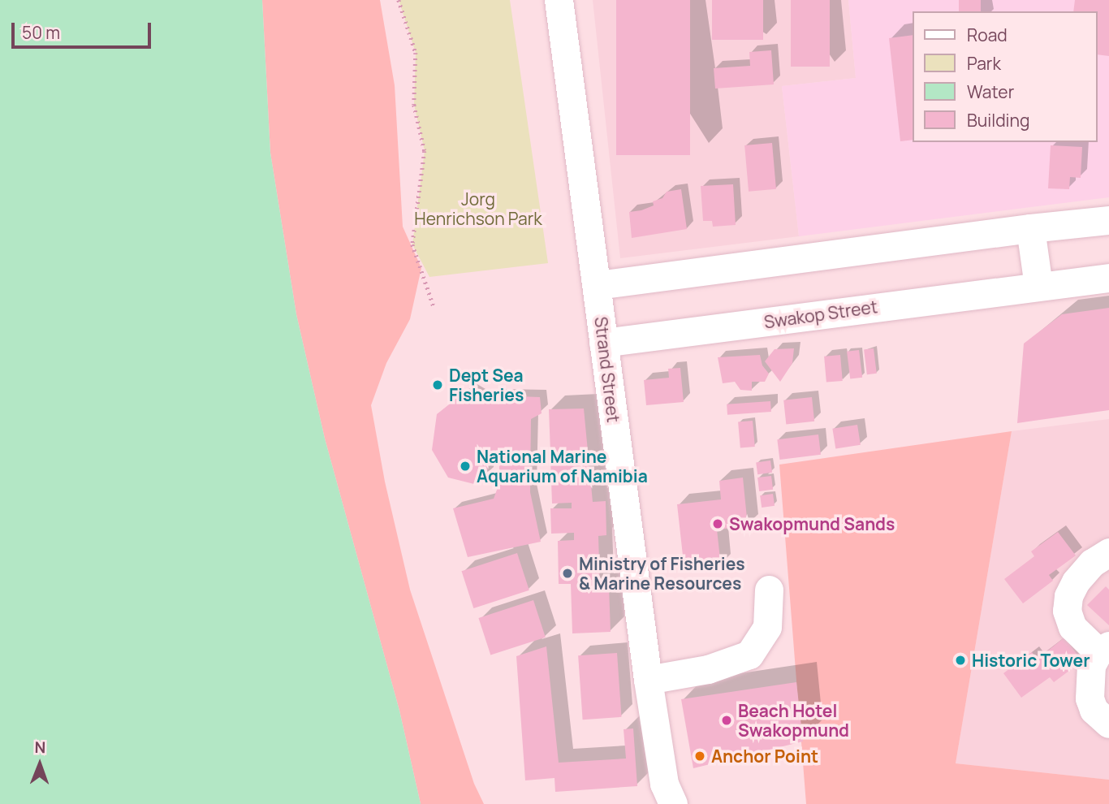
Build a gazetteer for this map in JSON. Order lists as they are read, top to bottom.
{
  "streets": {
    "street": ["Swakop Street", "Strand Street"]
  },
  "crossings": [
    ["Swakop Street", "Strand Street"]
  ],
  "parks": ["Jorg Henrichson Park"],
  "places": [
    "Dept Sea Fisheries",
    "National Marine Aquarium of Namibia",
    "Swakopmund Sands",
    "Ministry of Fisheries & Marine Resources",
    "Historic Tower",
    "Beach Hotel Swakopmund",
    "Anchor Point"
  ],
  "legend": [
    "Road",
    "Park",
    "Water",
    "Building"
  ],
  "scale_bar": "50 m",
  "north": "top"
}
